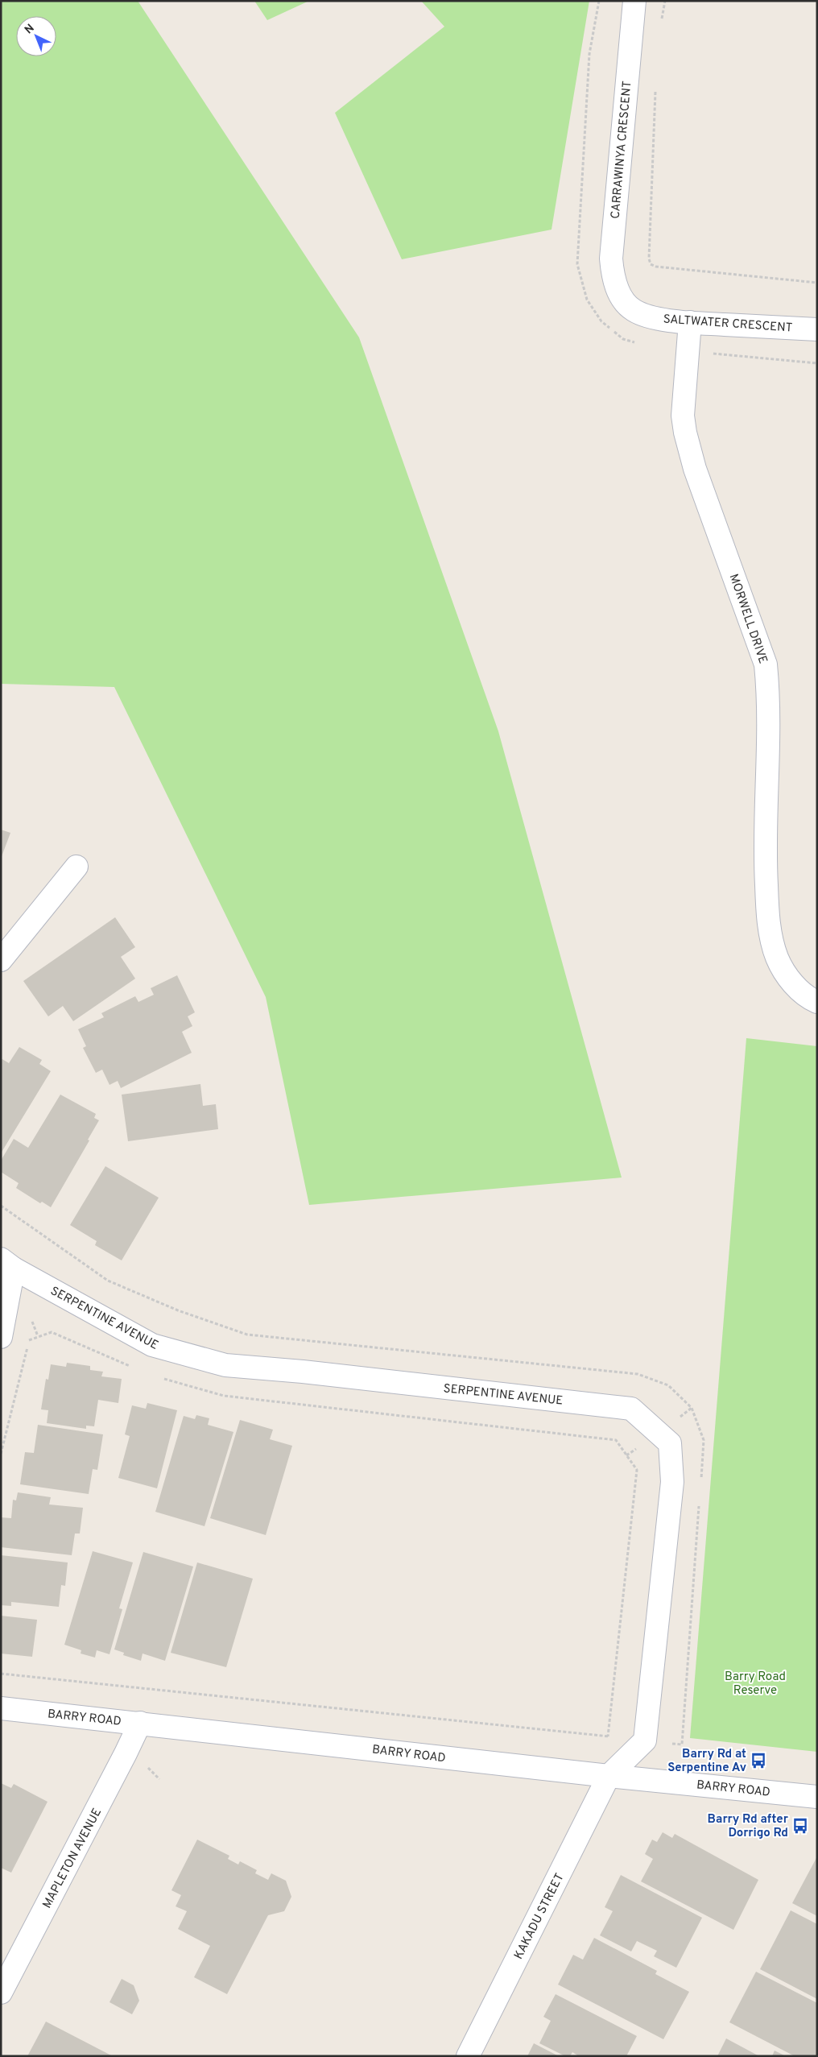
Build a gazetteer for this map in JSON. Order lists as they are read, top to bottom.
{
  "streets": {
    "street": [
      "CARRAWINYA CRESCENT",
      "SALTWATER CRESCENT",
      "MORWELL DRIVE",
      "SERPENTINE AVENUE",
      "BARRY ROAD",
      "MAPLETON AVENUE",
      "KAKADU STREET"
    ]
  },
  "crossings": [
    ["CARRAWINYA CRESCENT", "SALTWATER CRESCENT"],
    ["SALTWATER CRESCENT", "MORWELL DRIVE"],
    ["BARRY ROAD", "MAPLETON AVENUE"],
    ["BARRY ROAD", "KAKADU STREET"]
  ],
  "parks": ["Barry Road Reserve"],
  "places": {
    "bus stop": ["Barry Rd at Serpentine Av", "Barry Rd after Dorrigo Rd"]
  },
  "north": "top left"
}
